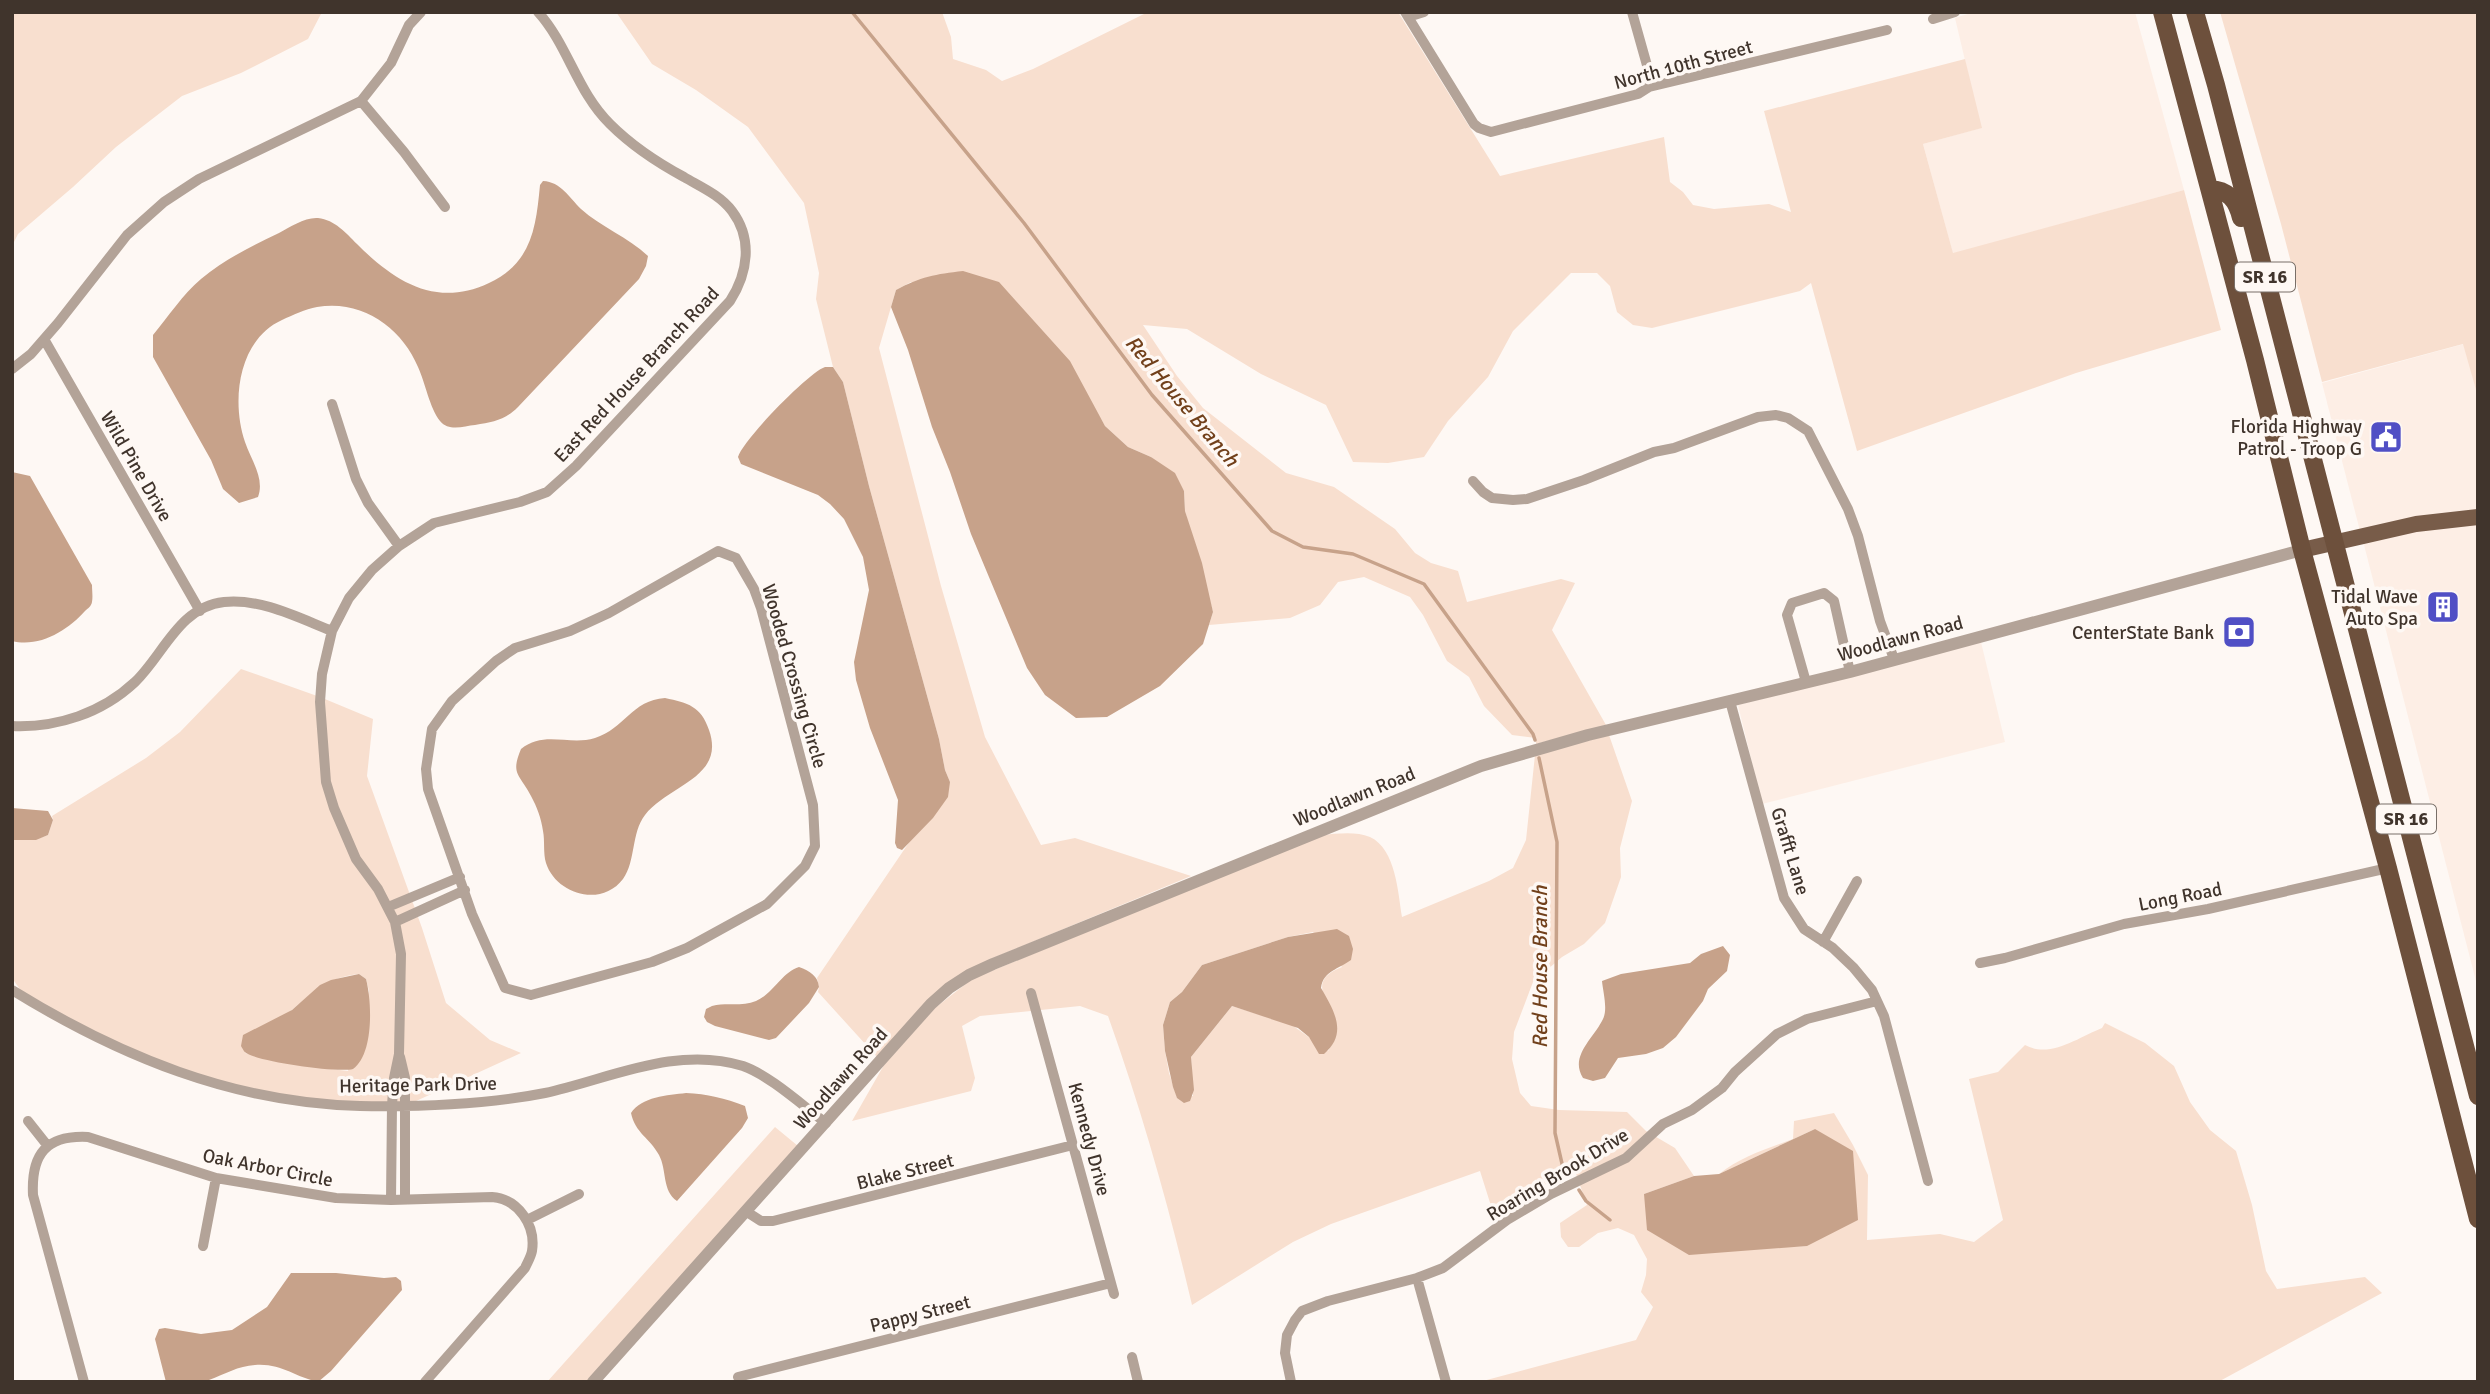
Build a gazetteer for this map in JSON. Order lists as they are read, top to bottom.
{
  "streets": {
    "highway": ["SR 16"],
    "street": [
      "North 10th Street",
      "East Red House Branch Road",
      "Wild Pine Drive",
      "Woodlawn Road",
      "Wooded Crossing Circle",
      "Grafft Lane",
      "Long Road",
      "Heritage Park Drive",
      "Kennedy Drive",
      "Oak Arbor Circle",
      "Blake Street",
      "Roaring Brook Drive",
      "Pappy Street"
    ]
  },
  "crossings": [
    ["SR 16", "Woodlawn Road"],
    ["SR 16", "Long Road"],
    ["East Red House Branch Road", "Heritage Park Drive"],
    ["East Red House Branch Road", "Oak Arbor Circle"],
    ["Woodlawn Road", "Grafft Lane"],
    ["Woodlawn Road", "Heritage Park Drive"],
    ["Woodlawn Road", "Blake Street"],
    ["Grafft Lane", "Roaring Brook Drive"],
    ["Kennedy Drive", "Blake Street"],
    ["Kennedy Drive", "Pappy Street"]
  ],
  "water": ["Red House Branch"],
  "places": {
    "public building": ["Florida Highway Patrol - Troop G"],
    "building": ["Tidal Wave Auto Spa"],
    "bank": ["CenterState Bank"]
  }
}
